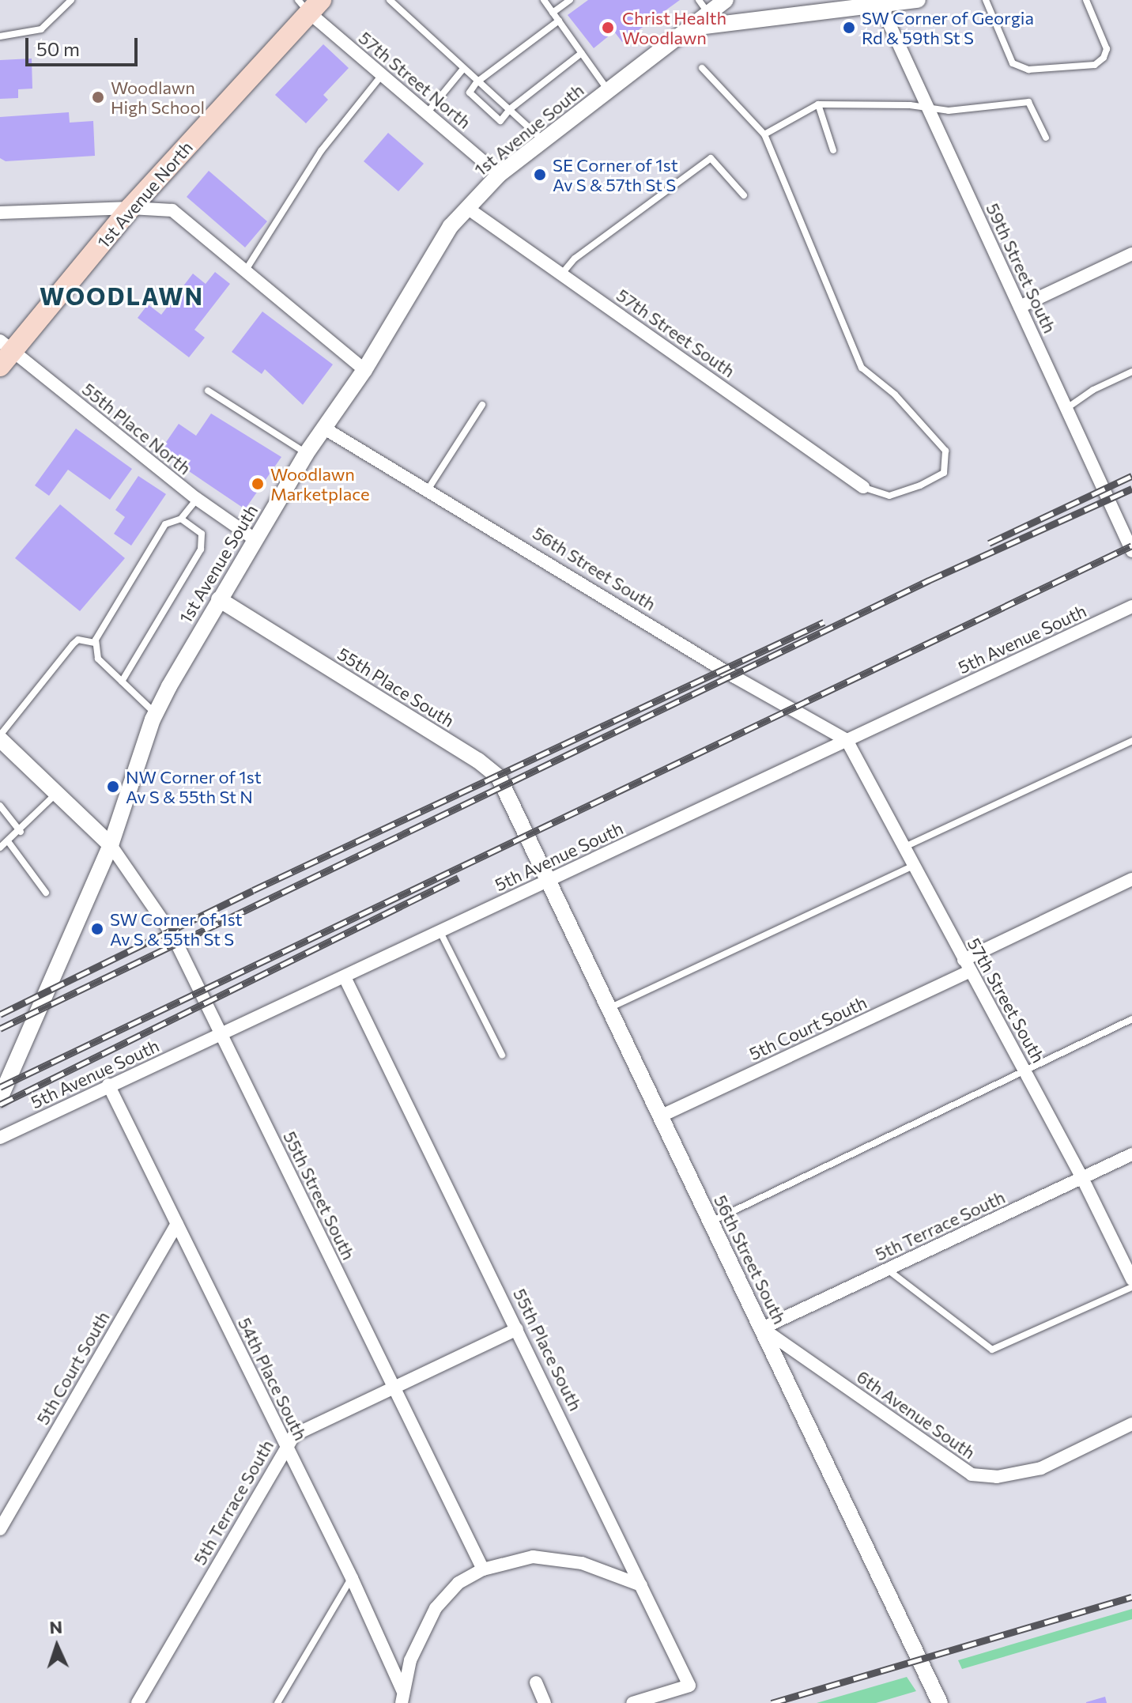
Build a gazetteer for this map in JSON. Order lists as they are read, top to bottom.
{
  "streets": {
    "main road": ["1st Avenue North"],
    "street": [
      "57th Street North",
      "1st Avenue South",
      "59th Street South",
      "57th Street South",
      "55th Place North",
      "56th Street South",
      "5th Avenue South",
      "55th Place South",
      "5th Court South",
      "55th Street South",
      "5th Terrace South",
      "54th Place South",
      "6th Avenue South"
    ]
  },
  "crossings": [
    ["57th Street North", "1st Avenue South"],
    ["57th Street North", "1st Avenue North"],
    ["1st Avenue South", "57th Street South"],
    ["1st Avenue South", "55th Place North"],
    ["1st Avenue South", "56th Street South"],
    ["1st Avenue South", "55th Place South"],
    ["1st Avenue South", "55th Street South"],
    ["1st Avenue North", "55th Place North"],
    ["57th Street South", "56th Street South"],
    ["57th Street South", "5th Avenue South"],
    ["57th Street South", "5th Court South"],
    ["57th Street South", "5th Terrace South"],
    ["56th Street South", "5th Avenue South"],
    ["56th Street South", "55th Place South"],
    ["56th Street South", "5th Court South"],
    ["56th Street South", "5th Terrace South"],
    ["56th Street South", "6th Avenue South"],
    ["5th Avenue South", "55th Place South"],
    ["5th Avenue South", "55th Street South"],
    ["5th Avenue South", "54th Place South"],
    ["55th Place South", "5th Terrace South"],
    ["5th Court South", "54th Place South"],
    ["55th Street South", "5th Terrace South"],
    ["5th Terrace South", "54th Place South"],
    ["5th Terrace South", "6th Avenue South"]
  ],
  "districts": ["WOODLAWN"],
  "places": [
    "Christ Health Woodlawn",
    "SW Corner of Georgia Rd & 59th St S",
    "Woodlawn High School",
    "SE Corner of 1st Av S & 57th St S",
    "Woodlawn Marketplace",
    "NW Corner of 1st Av S & 55th St N",
    "SW Corner of 1st Av S & 55th St S"
  ],
  "scale_bar": "50 m",
  "north": "top"
}
